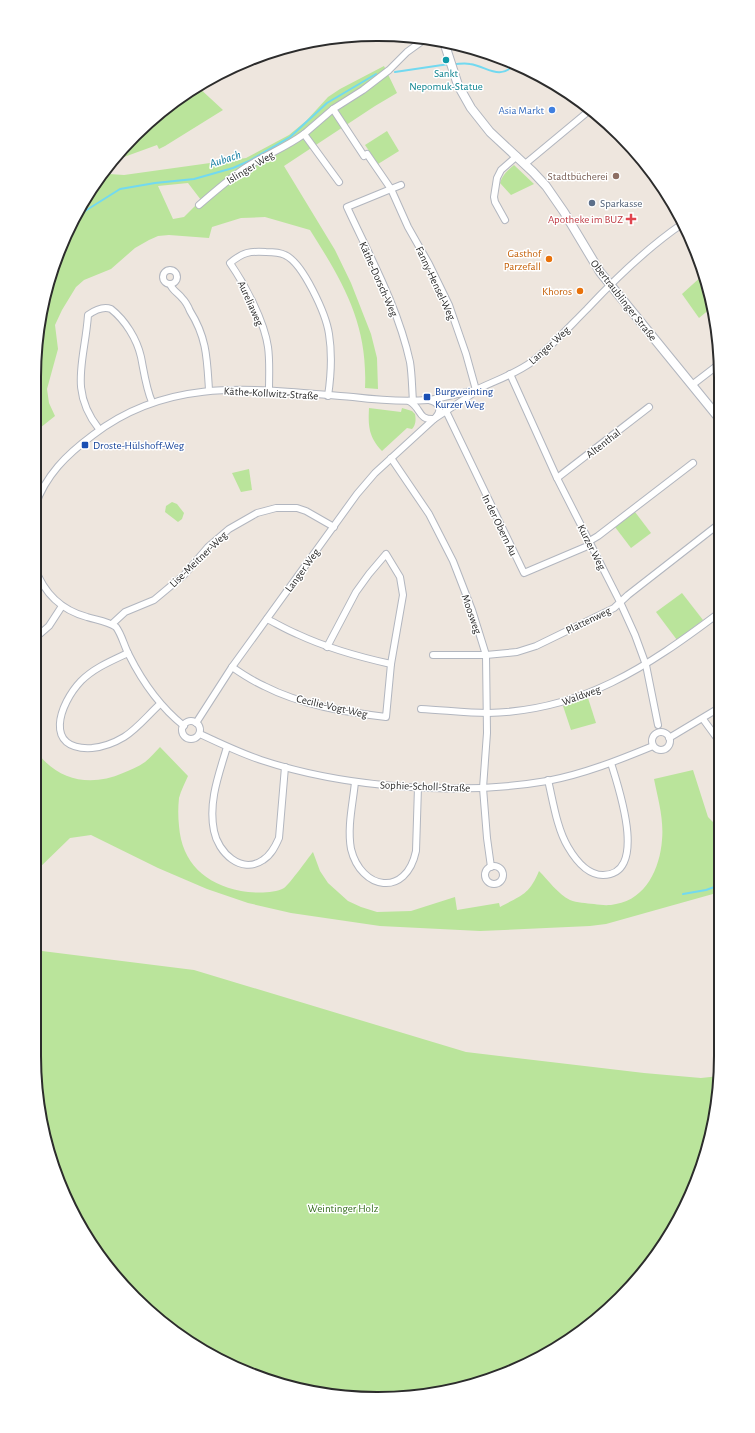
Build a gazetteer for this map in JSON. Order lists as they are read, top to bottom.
{
  "streets": {
    "street": [
      "Islinger Weg",
      "Käthe-Dorsch-Weg",
      "Fanny-Hensel-Weg",
      "Obertraublinger Straße",
      "Aureliaweg",
      "Langer Weg",
      "Käthe-Kollwitz-Straße",
      "Altenthal",
      "In der Obern Au",
      "Kurzer Weg",
      "Lise-Meitner-Weg",
      "Moosweg",
      "Plattenweg",
      "Waldweg",
      "Cecilie-Vogt-Weg",
      "Sophie-Scholl-Straße"
    ]
  },
  "crossings": [
    ["Käthe-Dorsch-Weg", "Fanny-Hensel-Weg"],
    ["Käthe-Dorsch-Weg", "Käthe-Kollwitz-Straße"],
    ["Fanny-Hensel-Weg", "Langer Weg"],
    ["Fanny-Hensel-Weg", "Käthe-Kollwitz-Straße"],
    ["Obertraublinger Straße", "Langer Weg"],
    ["Aureliaweg", "Käthe-Kollwitz-Straße"],
    ["Langer Weg", "Käthe-Kollwitz-Straße"],
    ["Langer Weg", "In der Obern Au"],
    ["Langer Weg", "Kurzer Weg"],
    ["Langer Weg", "Lise-Meitner-Weg"],
    ["Langer Weg", "Moosweg"],
    ["Langer Weg", "Cecilie-Vogt-Weg"],
    ["Langer Weg", "Sophie-Scholl-Straße"],
    ["Altenthal", "Kurzer Weg"],
    ["In der Obern Au", "Kurzer Weg"],
    ["Kurzer Weg", "Plattenweg"],
    ["Kurzer Weg", "Waldweg"],
    ["Moosweg", "Plattenweg"],
    ["Moosweg", "Waldweg"],
    ["Moosweg", "Sophie-Scholl-Straße"]
  ],
  "water": ["Aubach"],
  "parks": ["Weintinger Holz"],
  "places": {
    "other": [
      "Sankt Nepomuk-Statue",
      "Asia Markt",
      "Stadtbücherei",
      "Sparkasse",
      "Gasthof Parzefall",
      "Khoros"
    ],
    "health": ["Apotheke im BUZ"],
    "transit": ["Burgweinting Kurzer Weg", "Droste-Hülshoff-Weg"]
  }
}
